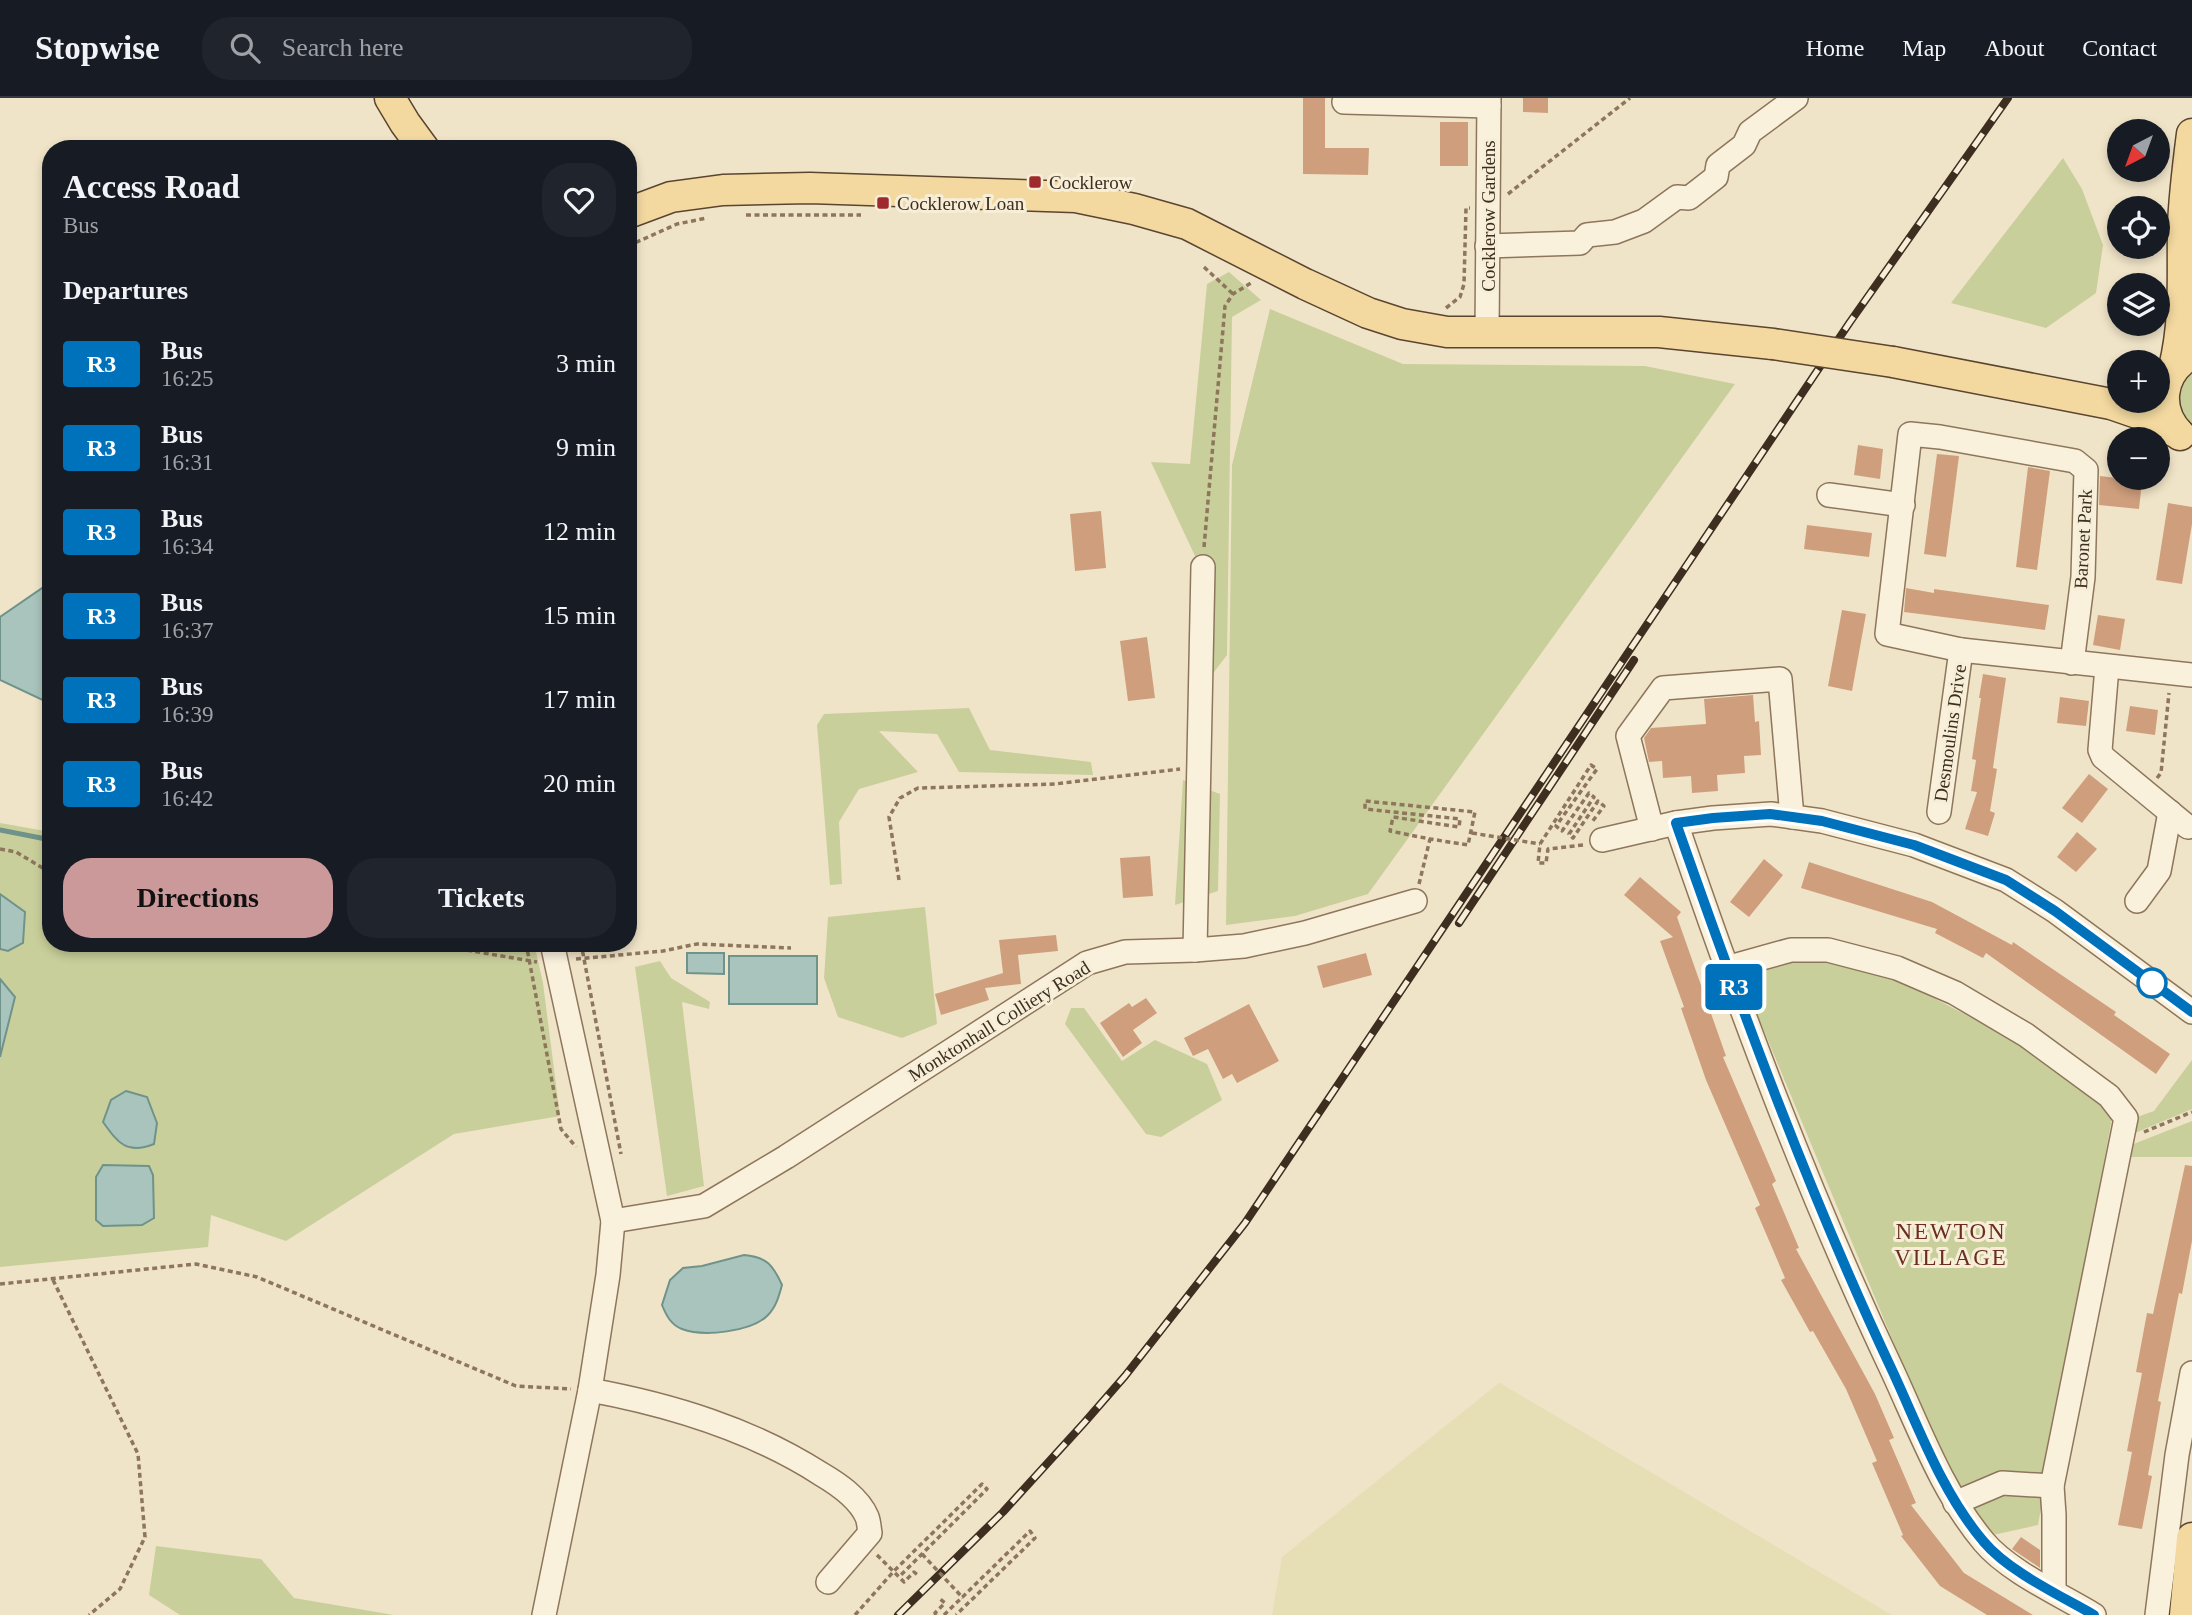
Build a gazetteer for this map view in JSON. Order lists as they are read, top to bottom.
{
  "streets": {
    "street": [
      "Cocklerow Gardens",
      "Baronet Park",
      "Desmoulins Drive",
      "Monktonhall Colliery Road"
    ]
  },
  "crossings": [
    ["Baronet Park", "Desmoulins Drive"]
  ],
  "districts": ["NEWTON VILLAGE"],
  "places": {
    "transit": ["Cocklerow", "Cocklerow Loan"]
  },
  "lines": ["bus line R3"],
  "north": "bottom left",
  "page": {
    "header": "Stopwise",
    "search": "Search here",
    "nav": [
      "Home",
      "Map",
      "About",
      "Contact"
    ],
    "on_map": "R3",
    "map_buttons": ["+", "−"],
    "heading": [
      ["Access Road", "Bus"],
      "Departures"
    ],
    "list": [
      {
        "mark": "R3",
        "name": "Bus",
        "note": "16:25",
        "value": "3 min"
      },
      {
        "mark": "R3",
        "name": "Bus",
        "note": "16:31",
        "value": "9 min"
      },
      {
        "mark": "R3",
        "name": "Bus",
        "note": "16:34",
        "value": "12 min"
      },
      {
        "mark": "R3",
        "name": "Bus",
        "note": "16:37",
        "value": "15 min"
      },
      {
        "mark": "R3",
        "name": "Bus",
        "note": "16:39",
        "value": "17 min"
      },
      {
        "mark": "R3",
        "name": "Bus",
        "note": "16:42",
        "value": "20 min"
      }
    ],
    "buttons": ["Directions", "Tickets"]
  }
}
